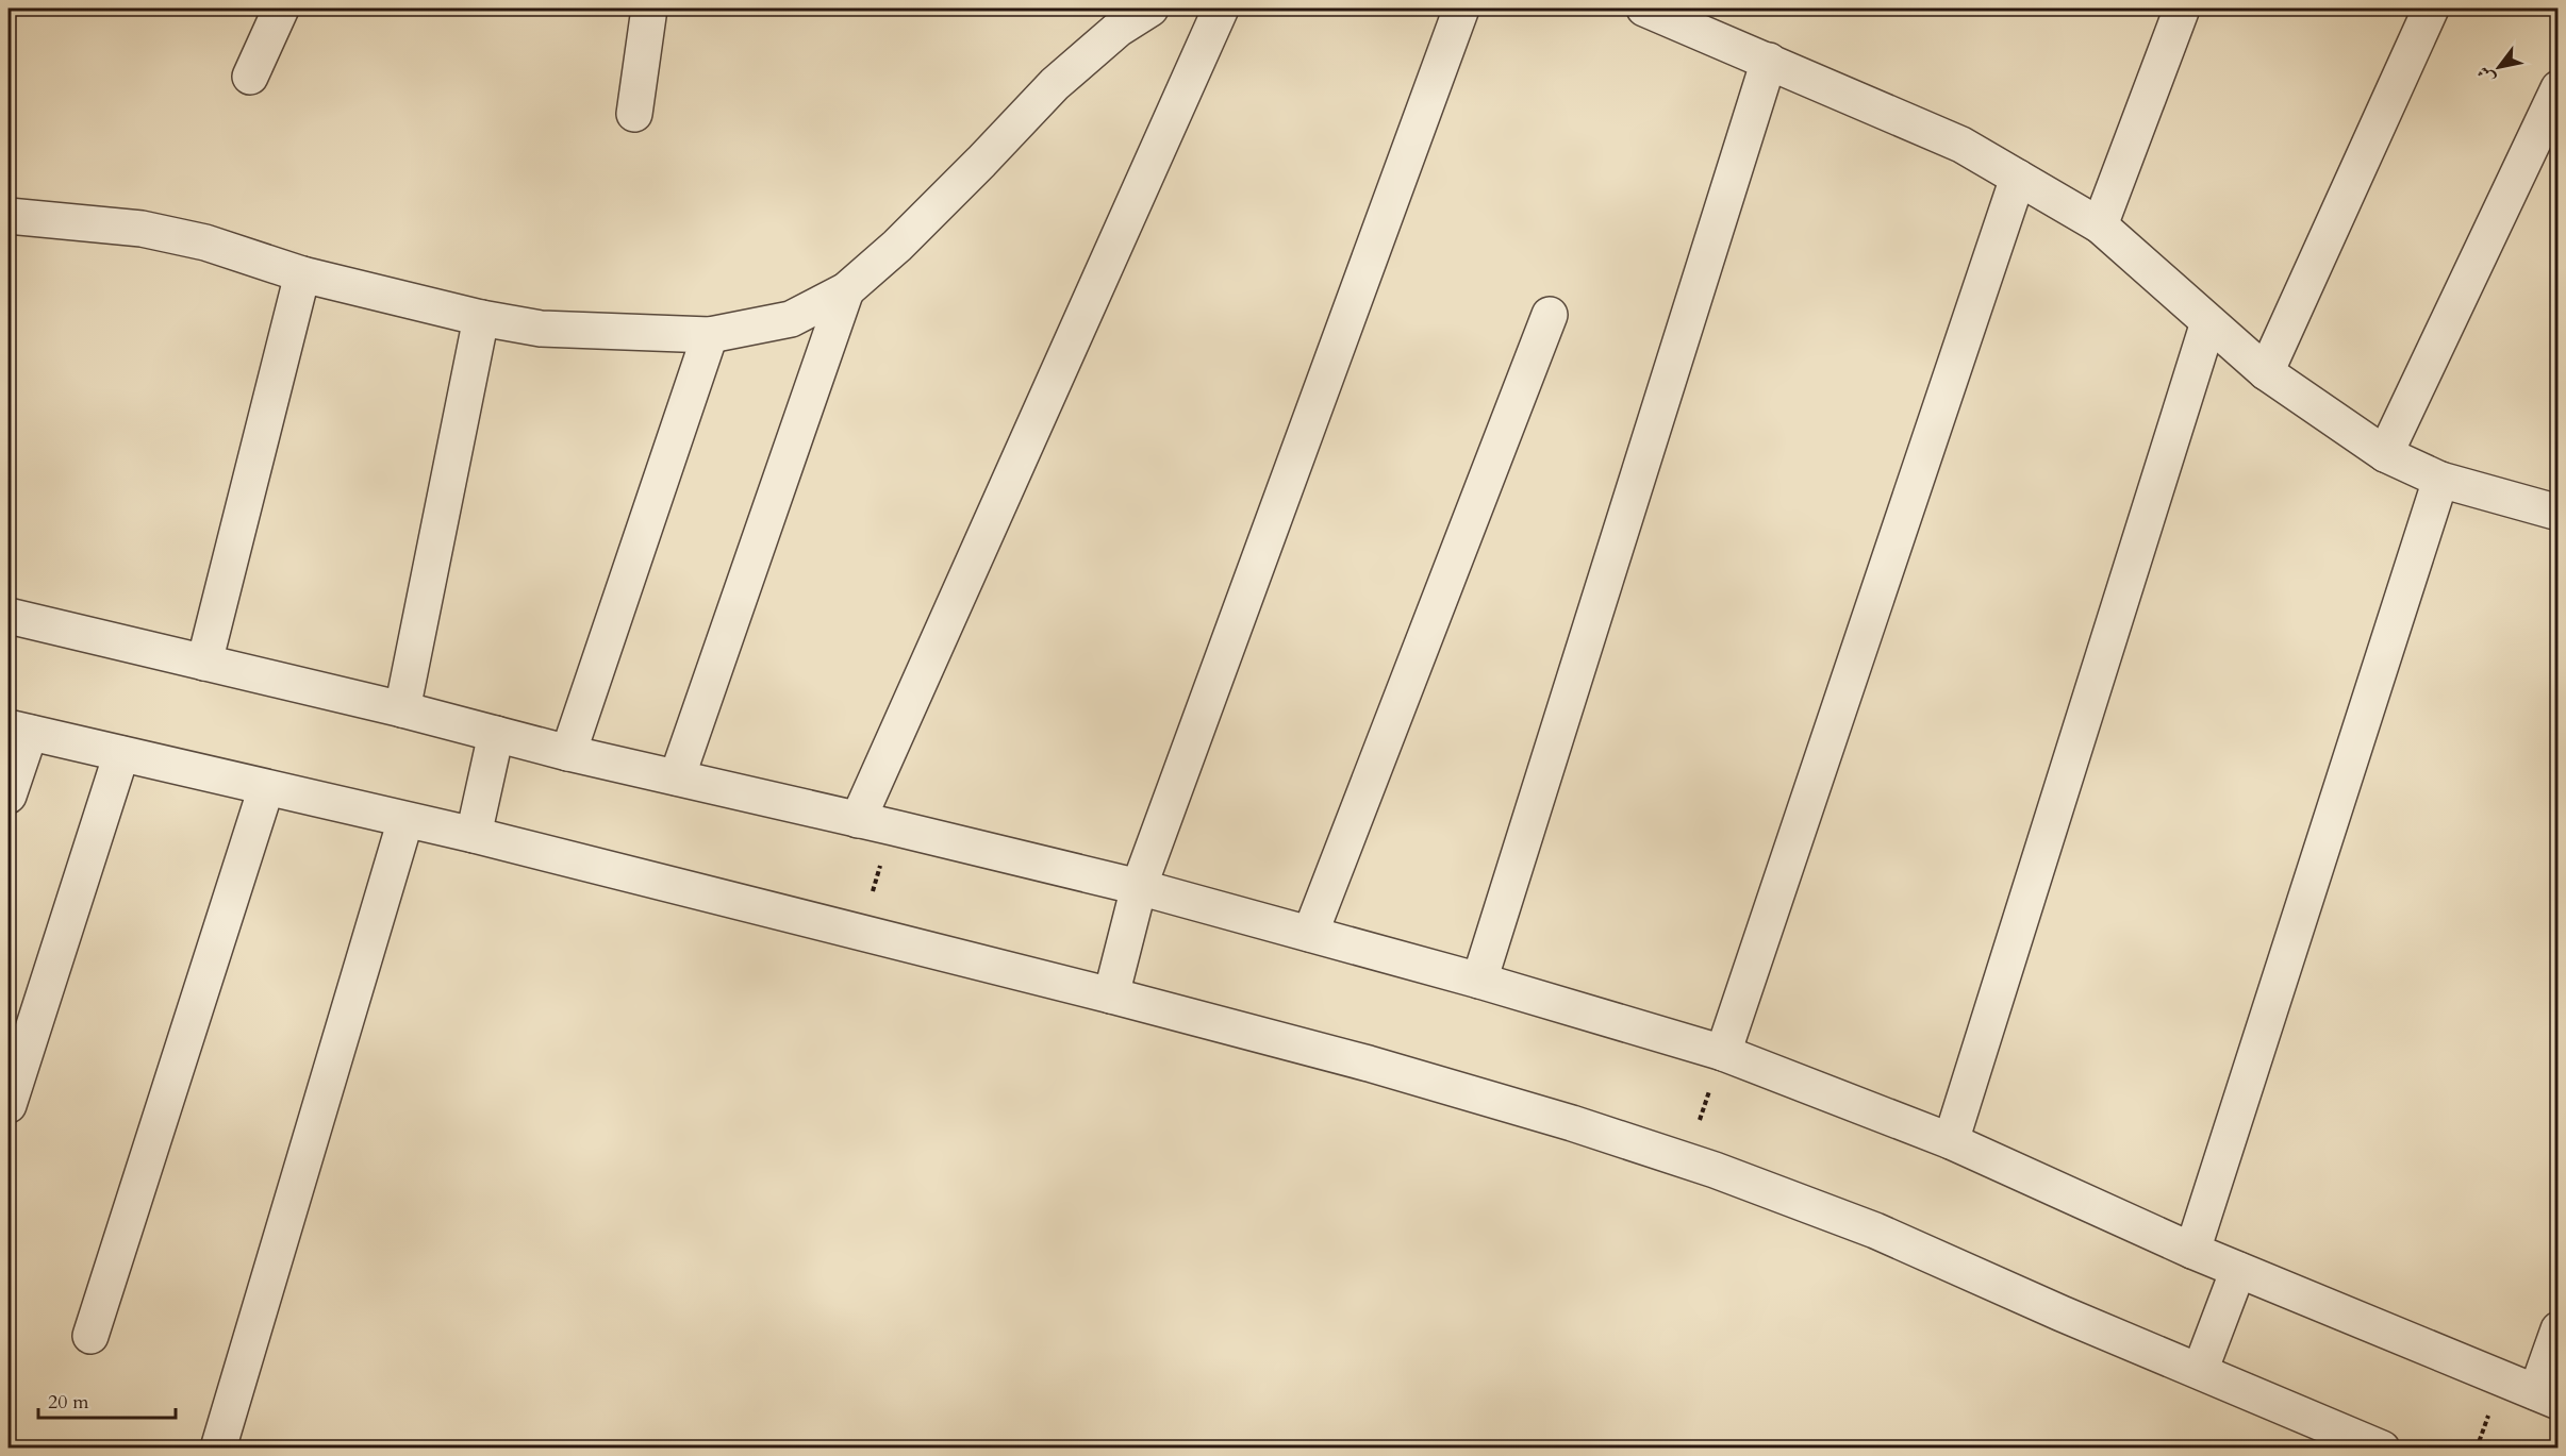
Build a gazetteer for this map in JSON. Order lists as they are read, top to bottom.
{
  "scale_bar": "20 m",
  "north": "bottom left"
}
